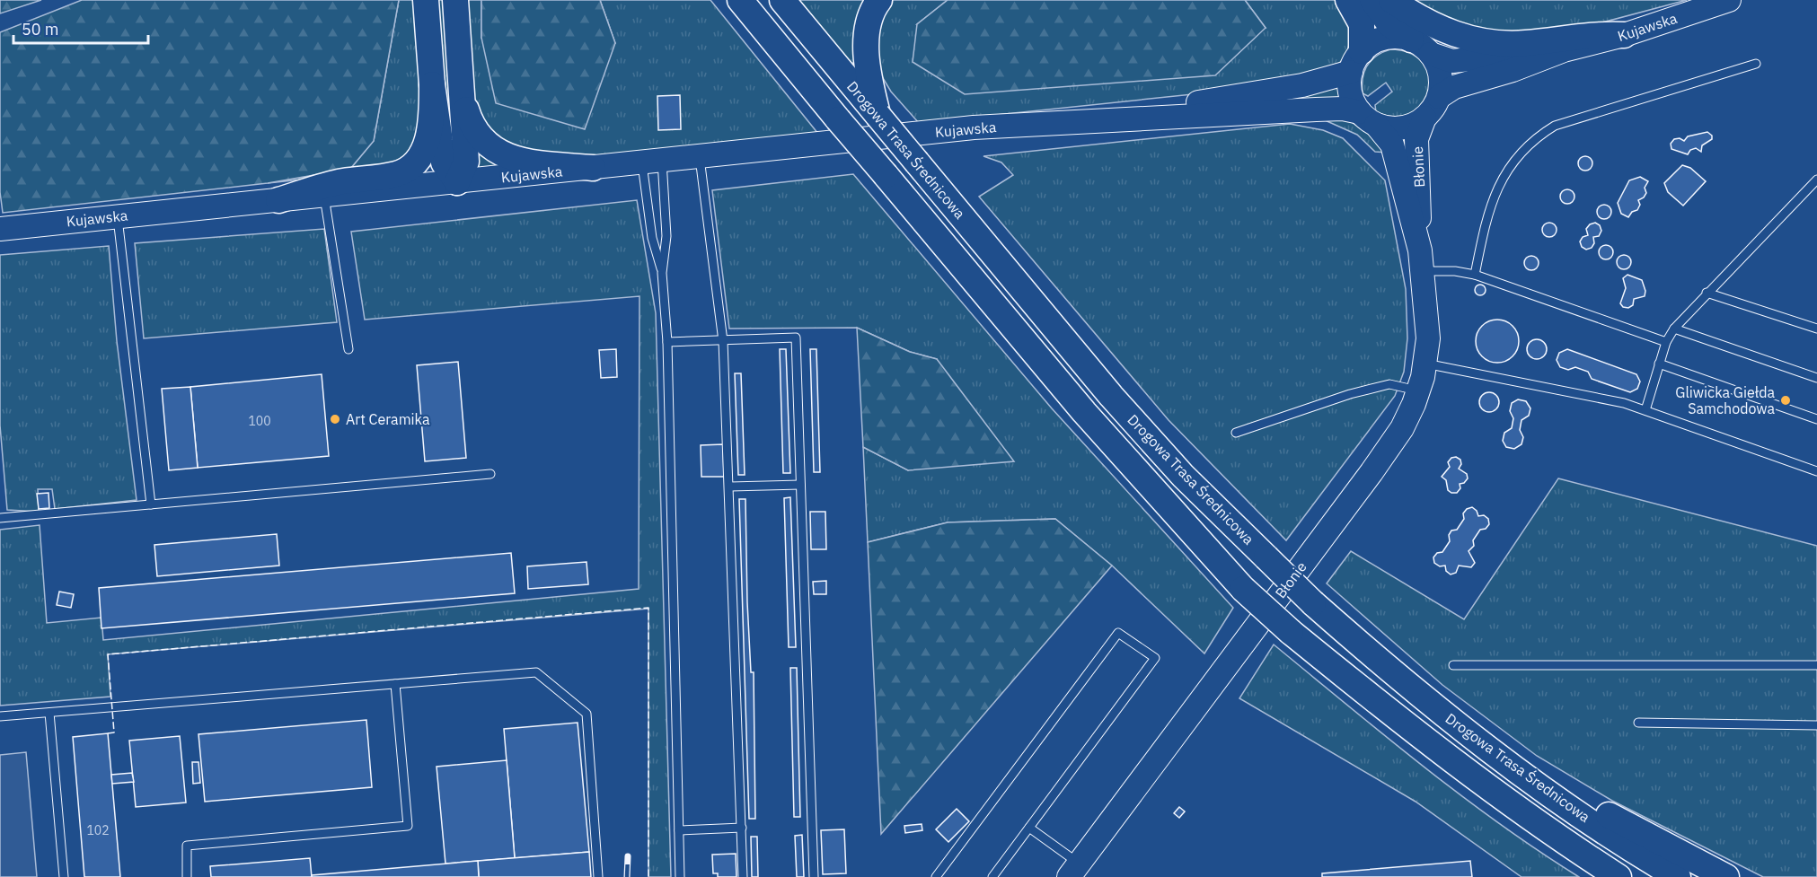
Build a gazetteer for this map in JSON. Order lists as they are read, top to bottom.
{
  "streets": {
    "main road": ["Drogowa Trasa Średnicowa"],
    "street": ["Kujawska", "Błonie"]
  },
  "crossings": [
    ["Kujawska", "Błonie"]
  ],
  "places": ["Gliwicka Giełda Samchodowa", "Art Ceramika"],
  "house_numbers": ["100", "102"],
  "scale_bar": "50 m"
}
